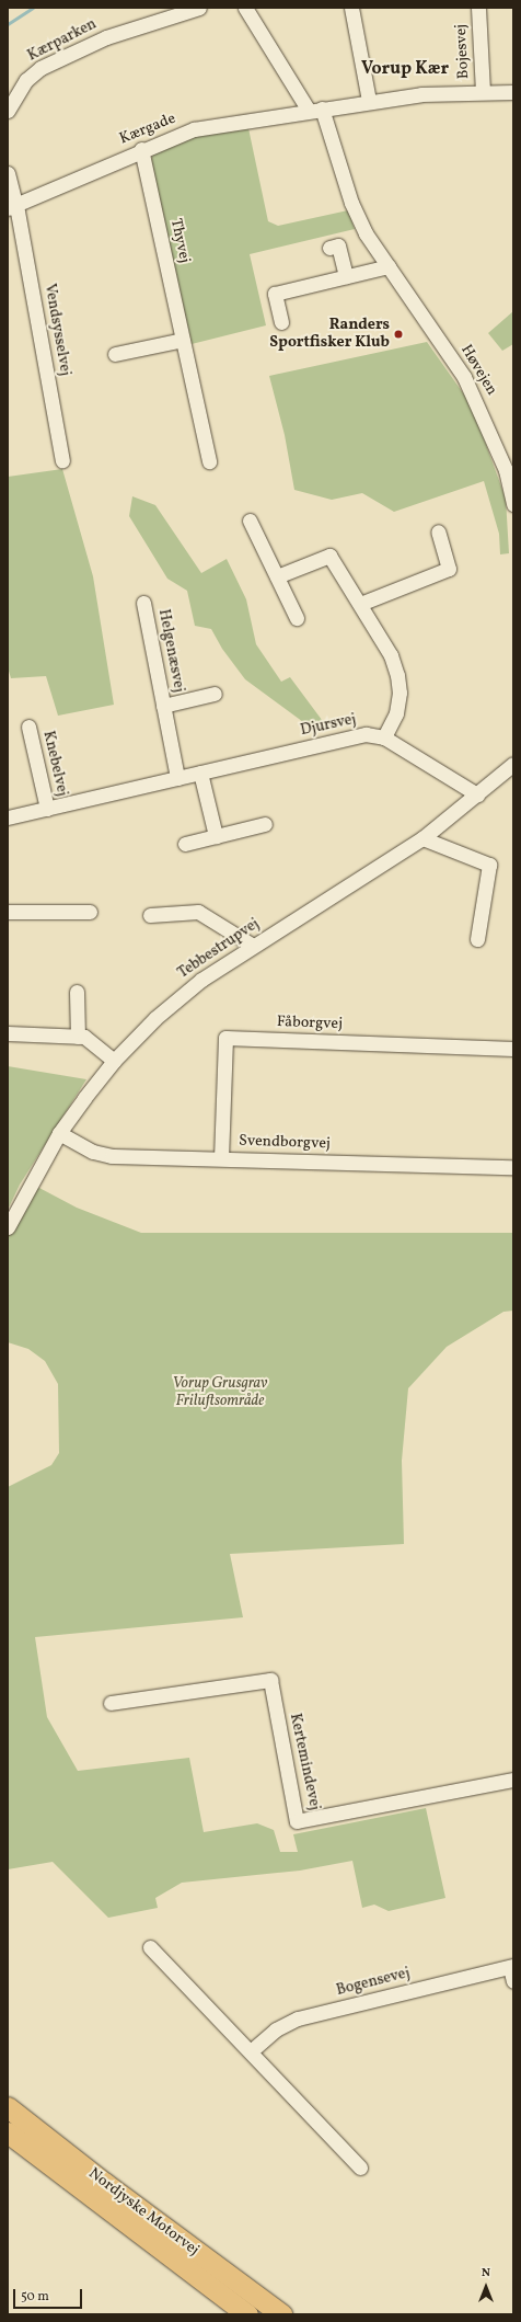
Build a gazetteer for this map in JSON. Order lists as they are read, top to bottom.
{
  "streets": {
    "highway": ["Nordjyske Motorvej"],
    "street": [
      "Kærparken",
      "Bojesvej",
      "Kærgade",
      "Thyvej",
      "Vendsysselvej",
      "Høvejen",
      "Helgenæsvej",
      "Djursvej",
      "Knebelvej",
      "Tebbestrupvej",
      "Fåborgvej",
      "Svendborgvej",
      "Kertemindevej",
      "Bogensevej"
    ]
  },
  "crossings": [
    ["Bojesvej", "Kærgade"],
    ["Kærgade", "Thyvej"],
    ["Kærgade", "Vendsysselvej"],
    ["Kærgade", "Høvejen"],
    ["Helgenæsvej", "Djursvej"],
    ["Djursvej", "Knebelvej"],
    ["Djursvej", "Tebbestrupvej"],
    ["Tebbestrupvej", "Svendborgvej"],
    ["Fåborgvej", "Svendborgvej"]
  ],
  "districts": ["Vorup Kær"],
  "parks": ["Vorup Grusgrav Friluftsområde"],
  "places": ["Randers Sportfisker Klub"],
  "scale_bar": "50 m",
  "north": "top"
}
